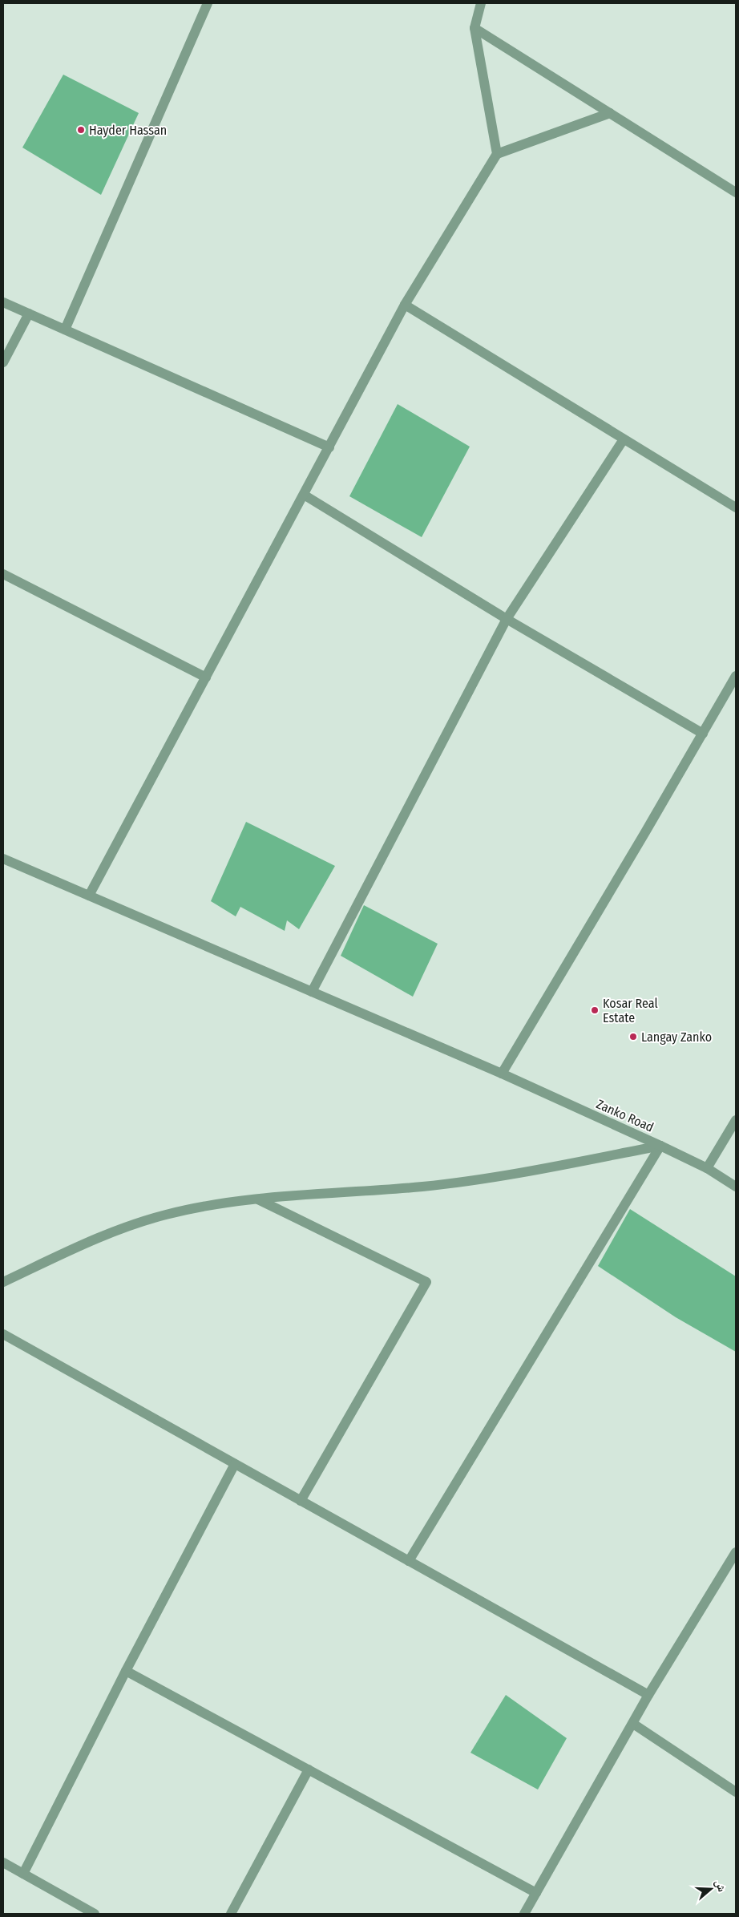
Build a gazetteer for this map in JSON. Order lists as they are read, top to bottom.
{
  "streets": {
    "street": ["Zanko Road"]
  },
  "places": ["Hayder Hassan", "Kosar Real Estate", "Langay Zanko"],
  "north": "right"
}
